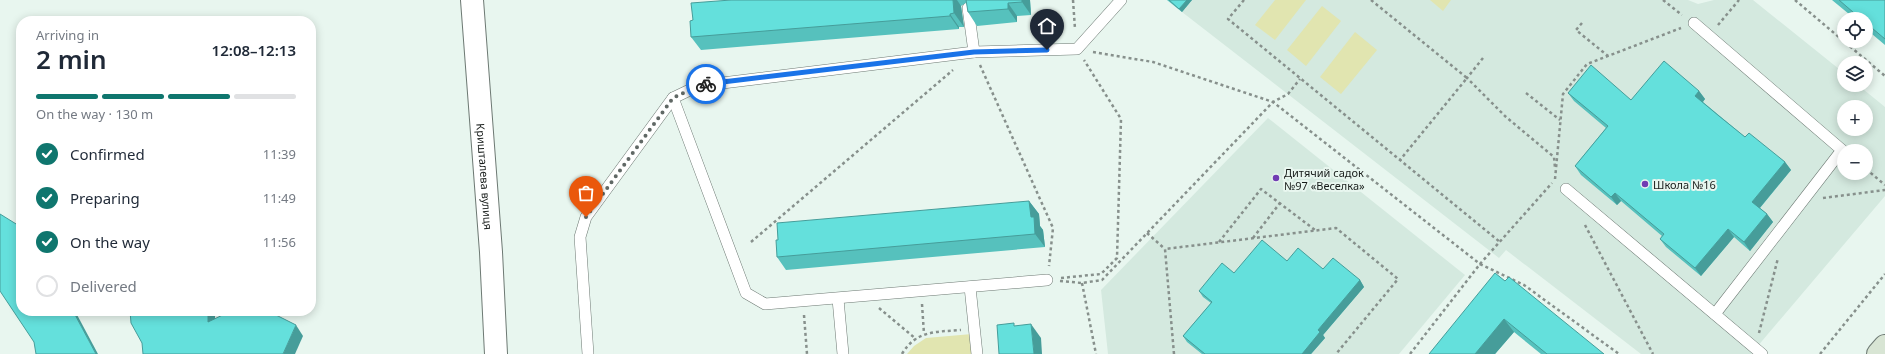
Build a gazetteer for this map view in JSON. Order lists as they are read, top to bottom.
{
  "streets": {
    "street": ["Кришталева вулиця"]
  },
  "places": ["Дитячий садок №97 «Веселка»", "Школа №16"],
  "page": {
    "map_buttons": ["+", "−"],
    "heading": ["2 min", "Arriving in", "12:08–12:13"],
    "bar": "On the way · 130 m",
    "list": [
      ["Confirmed", "11:39"],
      ["Preparing", "11:49"],
      ["On the way", "11:56"],
      "Delivered"
    ]
  }
}
